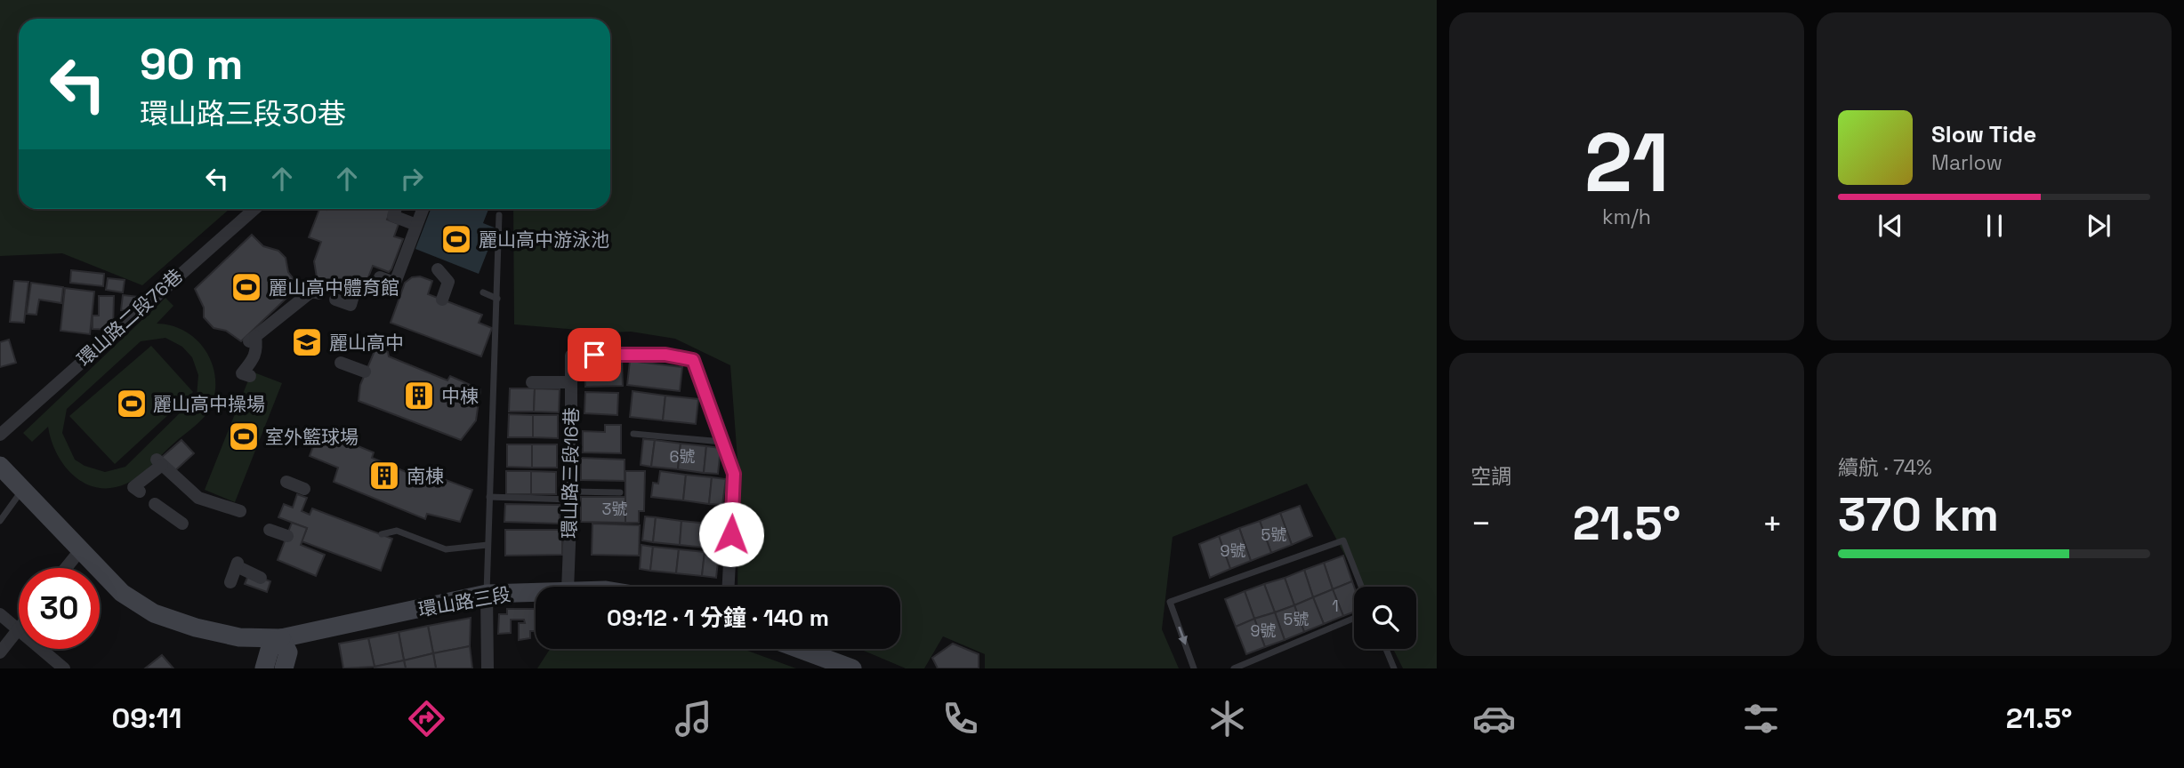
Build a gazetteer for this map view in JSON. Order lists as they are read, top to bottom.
{
  "streets": {
    "street": ["環山路二段76巷", "環山路三段16巷", "環山路三段"]
  },
  "places": {
    "sports": [
      "麗山高中游泳池",
      "麗山高中體育館",
      "麗山高中操場",
      "室外籃球場"
    ],
    "school or university": ["麗山高中"],
    "building": ["中棟", "南棟"]
  },
  "house_numbers": [
    "6號",
    "3號",
    "5號",
    "9號",
    "1",
    "5號",
    "9號"
  ],
  "page": {
    "tile": [
      ["21", "km/h"],
      "空調",
      ["續航 · 74%", "370 km"]
    ],
    "turn": ["90 m", "環山路三段30巷"],
    "song": ["Slow Tide", "Marlow"],
    "heat": ["−", "21.5°", "+"],
    "limit": "30",
    "trip": "09:12 · 1 分鐘 · 140 m",
    "tabs": ["09:11", "21.5°"]
  }
}
